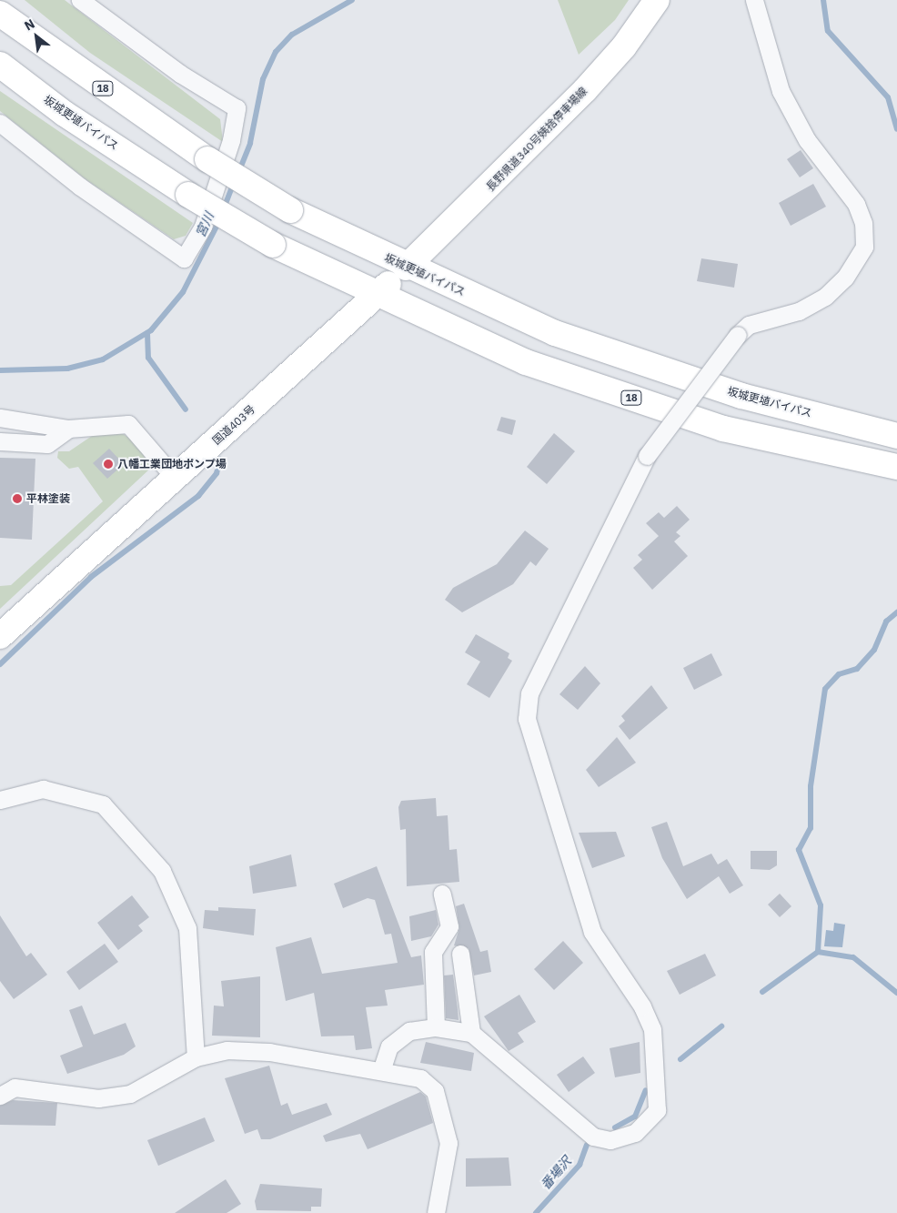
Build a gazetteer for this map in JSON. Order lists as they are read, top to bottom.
{
  "streets": {
    "main road": [
      "18",
      "坂城更埴バイパス",
      "長野県道340号姨捨停車場線",
      "国道403号"
    ]
  },
  "crossings": [
    ["坂城更埴バイパス", "長野県道340号姨捨停車場線"],
    ["坂城更埴バイパス", "国道403号"],
    ["長野県道340号姨捨停車場線", "国道403号"]
  ],
  "water": ["宮川", "番場沢"],
  "places": ["八幡工業団地ポンプ場", "平林塗装"],
  "north": "top left"
}
